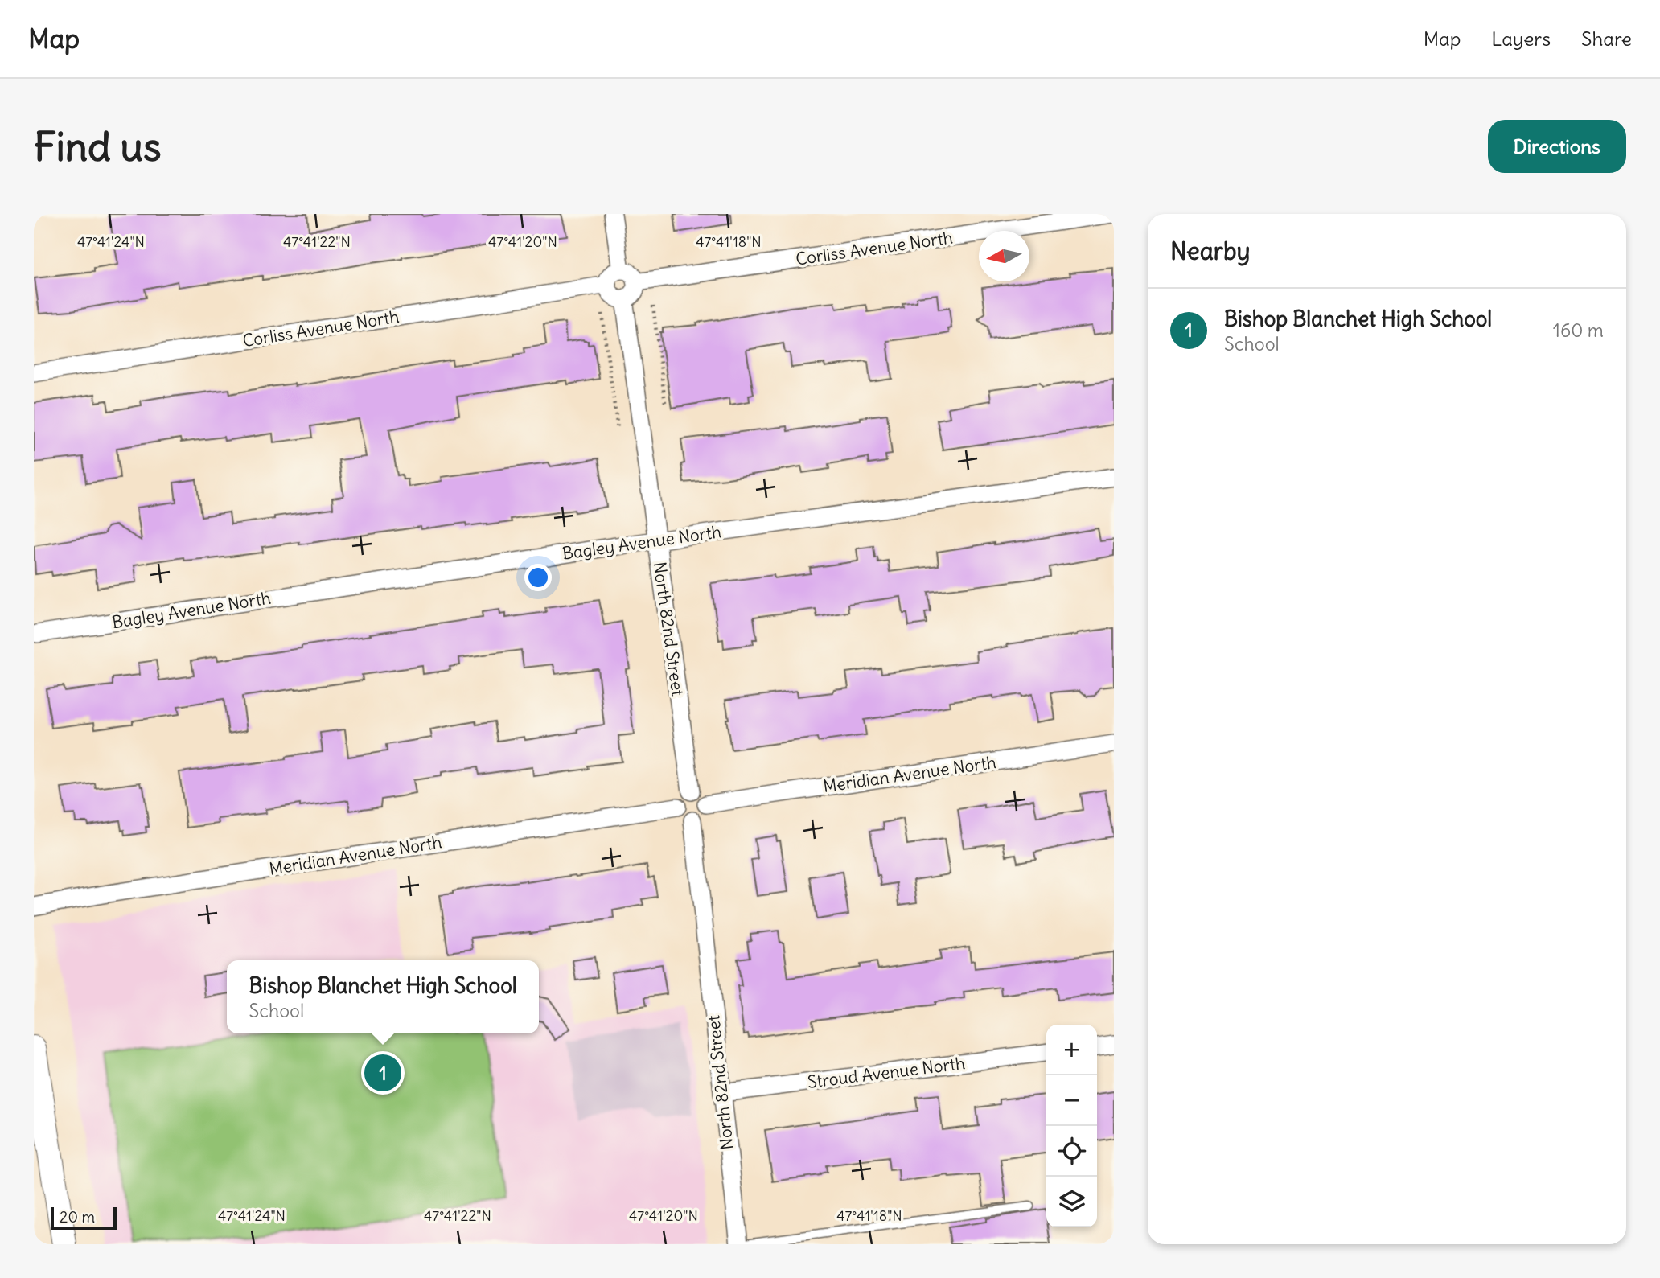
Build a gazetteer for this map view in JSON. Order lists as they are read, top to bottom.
{
  "streets": {
    "street": [
      "Corliss Avenue North",
      "Bagley Avenue North",
      "North 82nd Street",
      "Meridian Avenue North",
      "Stroud Avenue North"
    ]
  },
  "crossings": [
    ["Corliss Avenue North", "North 82nd Street"],
    ["Bagley Avenue North", "North 82nd Street"],
    ["North 82nd Street", "Meridian Avenue North"],
    ["North 82nd Street", "Stroud Avenue North"]
  ],
  "scale_bar": "20 m",
  "north": "left",
  "page": {
    "header": "Map",
    "nav": ["Map", "Layers", "Share"],
    "buttons": "Directions",
    "title": "Find us",
    "heading": "Nearby",
    "list": [
      {
        "mark": "1",
        "name": "Bishop Blanchet High School",
        "note": "School",
        "value": "160 m"
      }
    ],
    "popup": ["Bishop Blanchet High School", "School"],
    "map_buttons": ["+", "−"],
    "pins": "1",
    "scale": "20 m"
  },
  "coordinates": [
    "47°41'24\"N",
    "47°41'22\"N",
    "47°41'20\"N",
    "47°41'18\"N"
  ]
}
